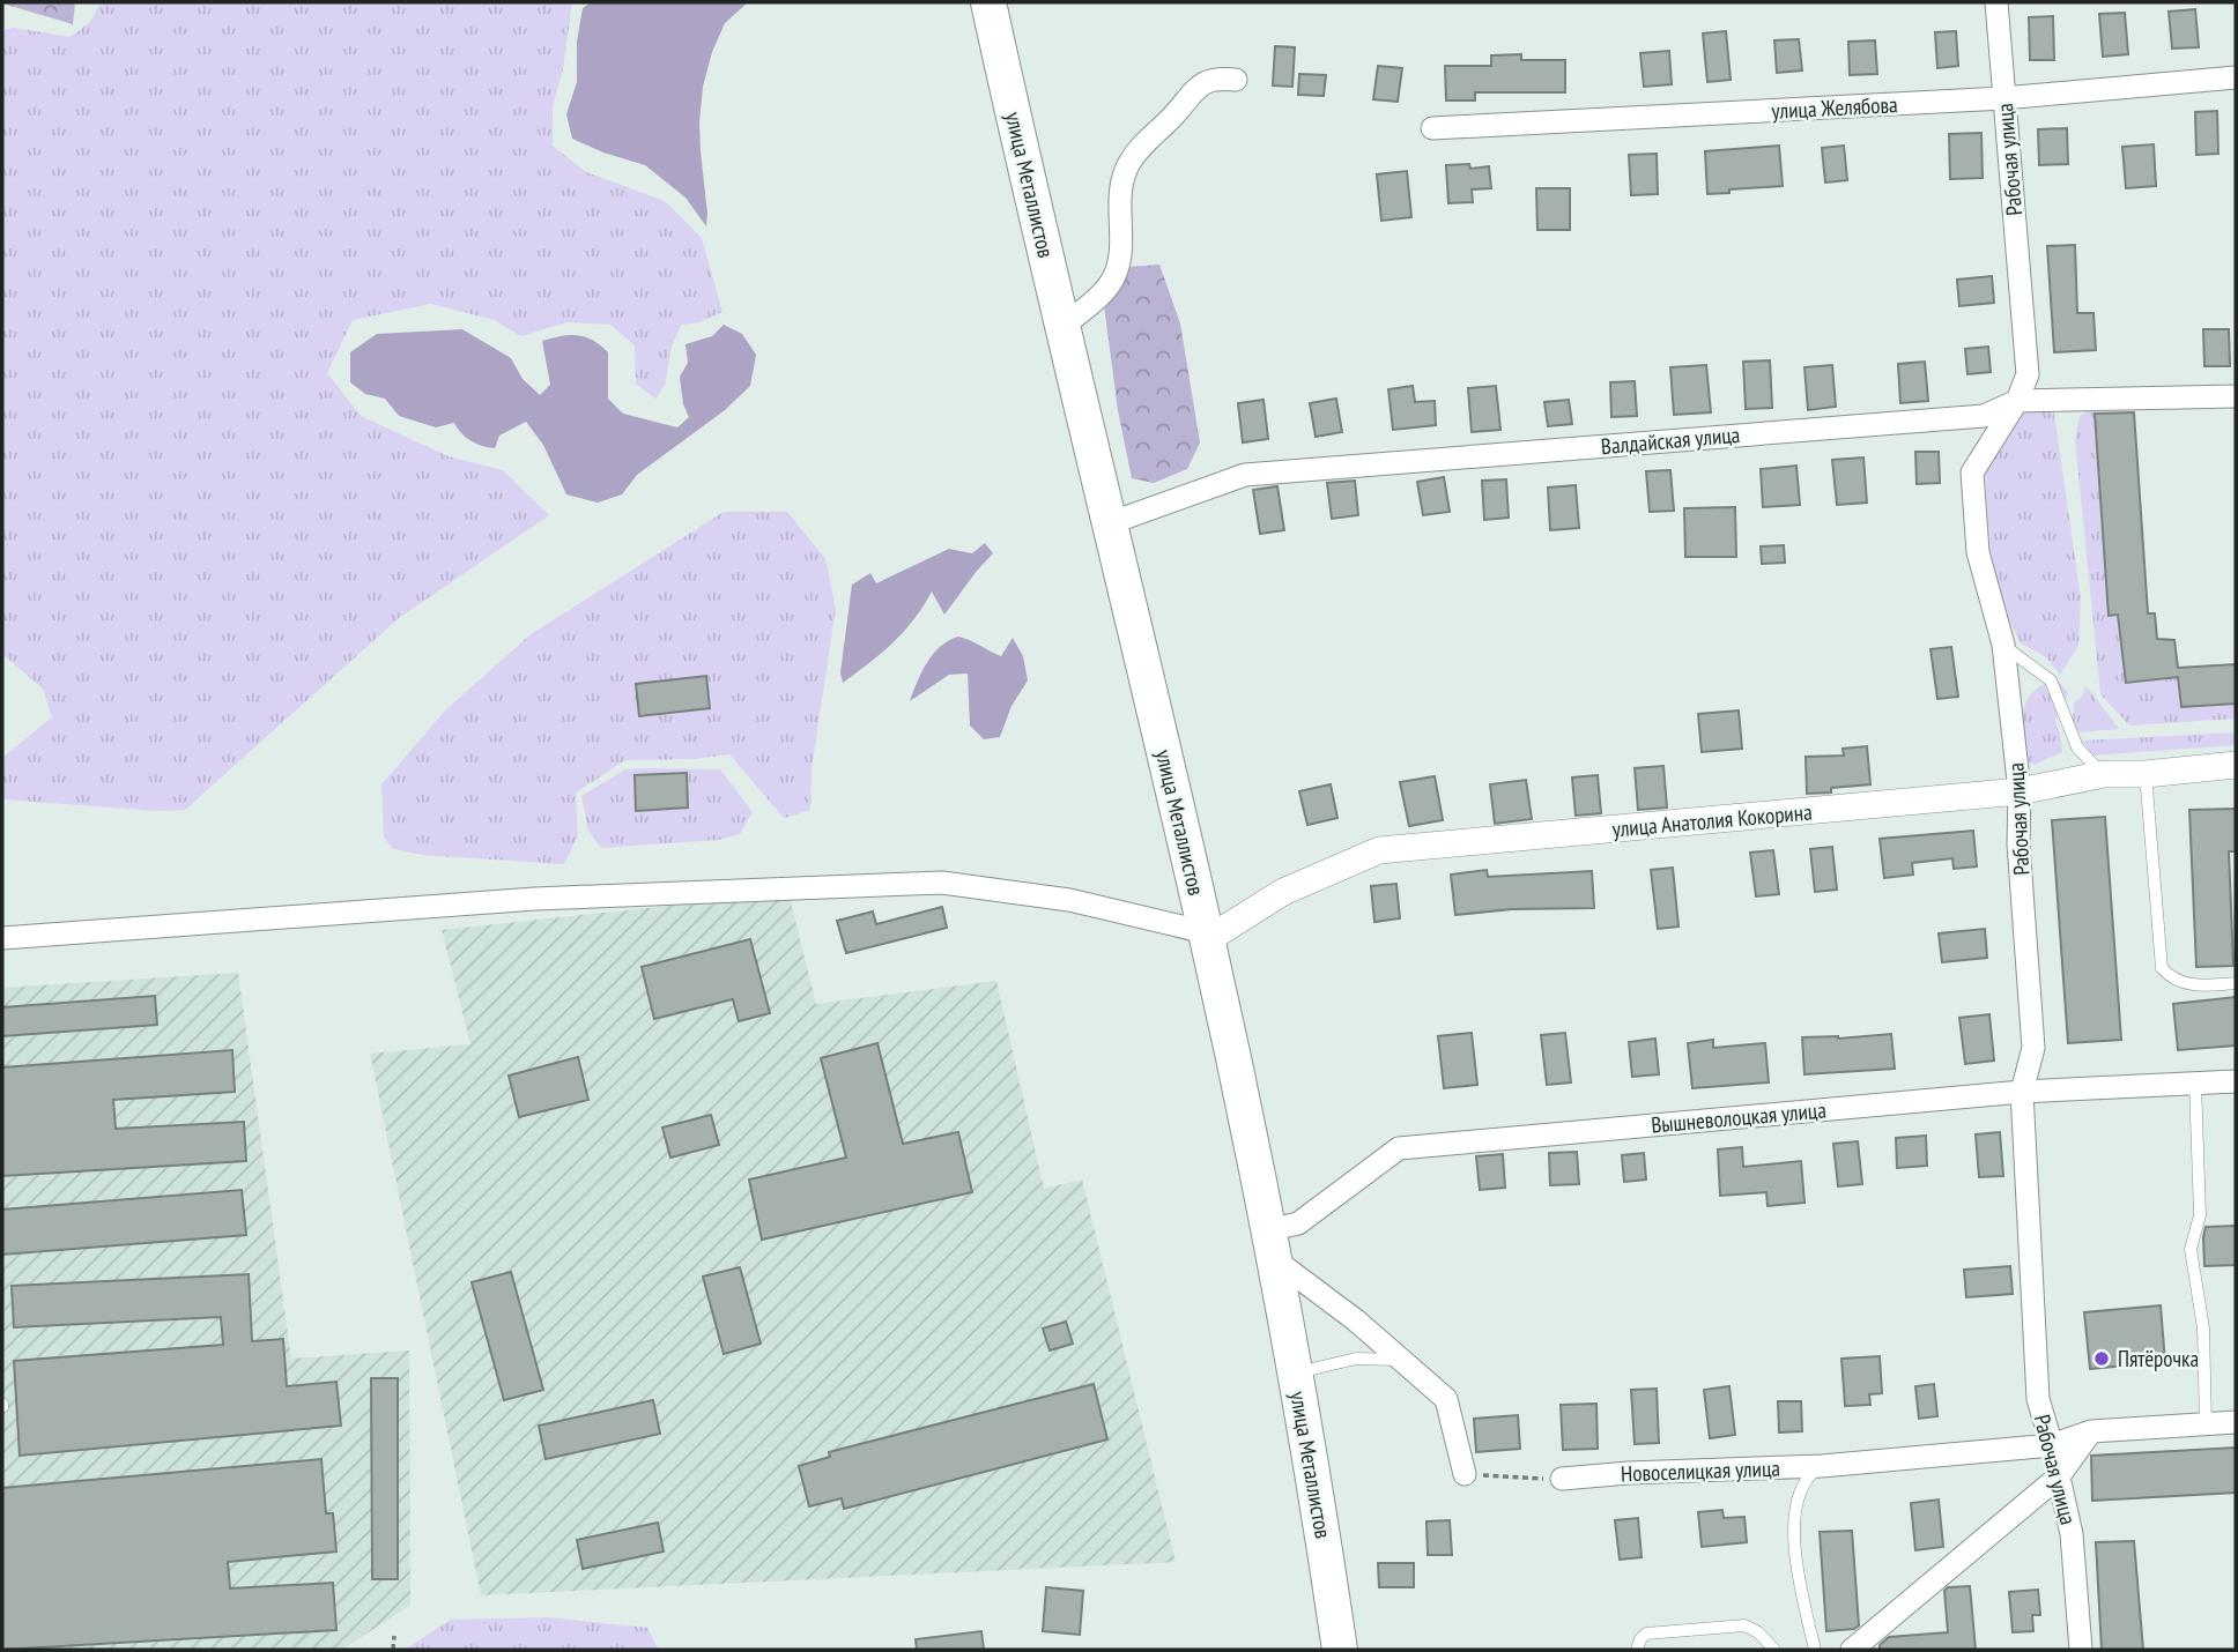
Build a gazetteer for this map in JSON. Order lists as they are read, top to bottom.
{
  "streets": {
    "main road": ["улица Металлистов"],
    "street": [
      "улица Желябова",
      "Рабочая улица",
      "Валдайская улица",
      "улица Анатолия Кокорина",
      "Вышневолоцкая улица",
      "Новоселицкая улица"
    ]
  },
  "crossings": [
    ["улица Желябова", "Рабочая улица"],
    ["Рабочая улица", "Валдайская улица"],
    ["Рабочая улица", "улица Анатолия Кокорина"],
    ["Рабочая улица", "Вышневолоцкая улица"],
    ["Рабочая улица", "Новоселицкая улица"],
    ["улица Металлистов", "Валдайская улица"],
    ["улица Металлистов", "улица Анатолия Кокорина"],
    ["улица Металлистов", "Вышневолоцкая улица"]
  ],
  "places": ["Пятёрочка"]
}
